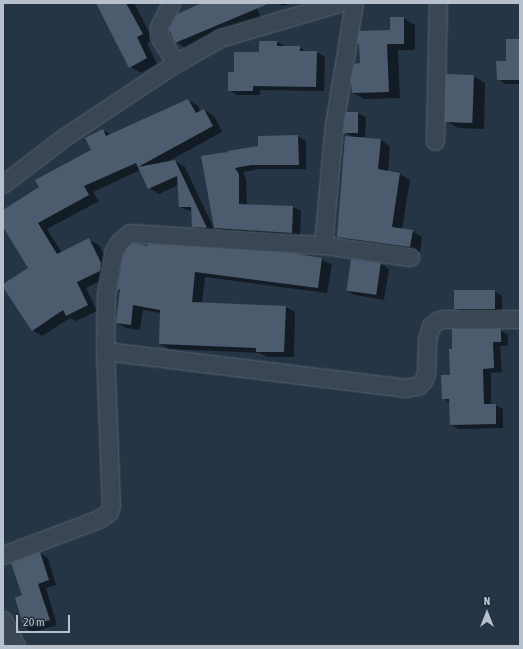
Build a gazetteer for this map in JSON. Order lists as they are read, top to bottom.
{
  "scale_bar": "20 m",
  "north": "top"
}
